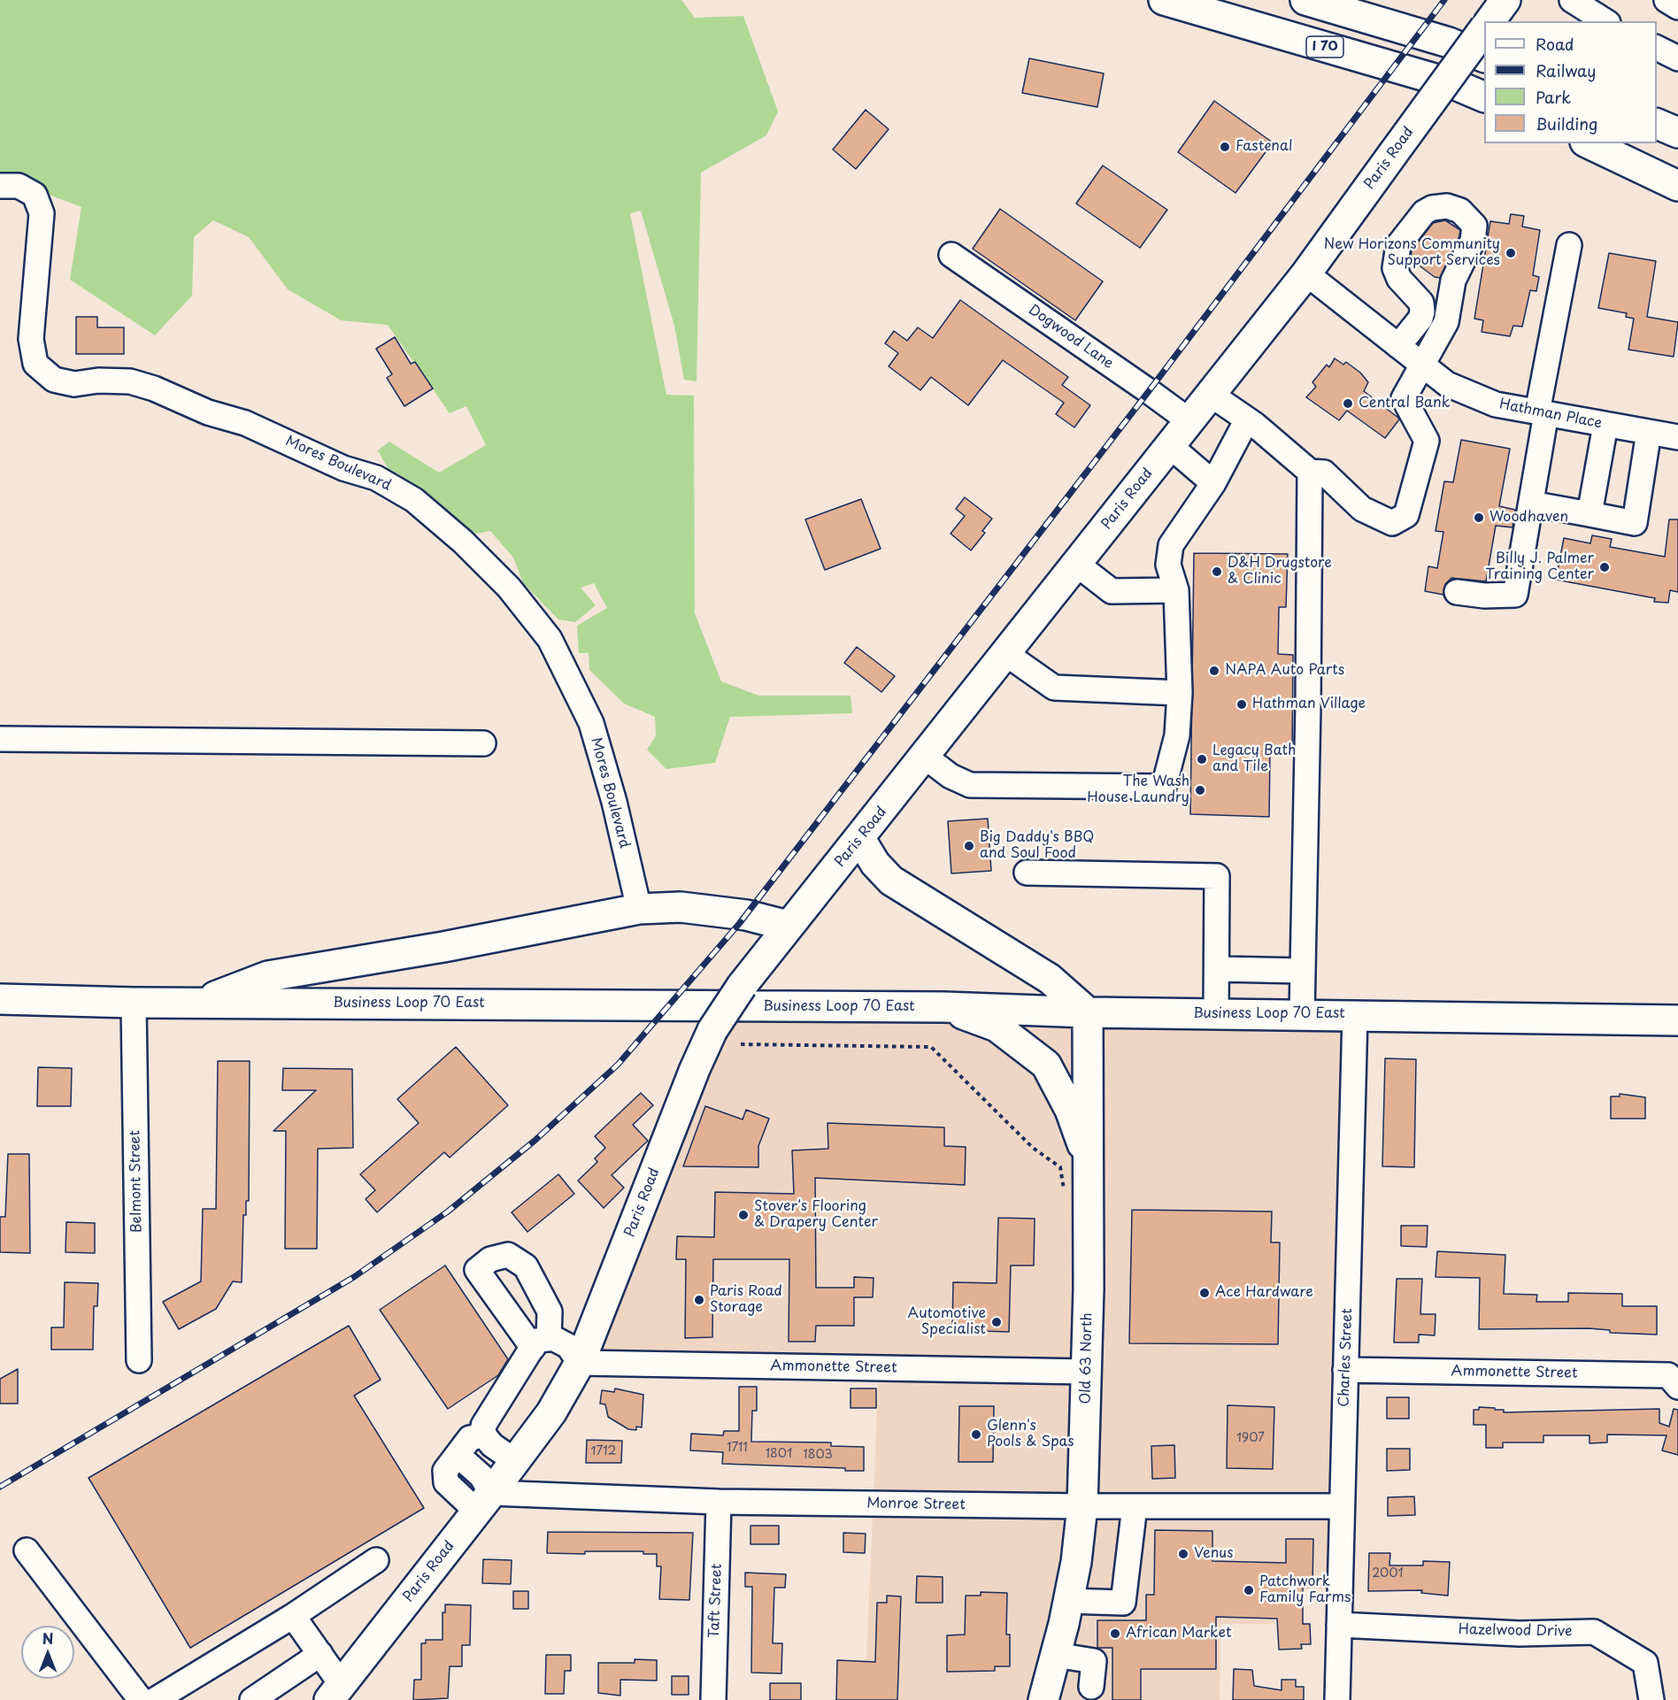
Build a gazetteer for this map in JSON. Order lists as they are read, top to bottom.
{
  "streets": {
    "main road": [
      "I 70",
      "Paris Road",
      "Business Loop 70 East",
      "Old 63 North"
    ],
    "street": [
      "Dogwood Lane",
      "Hathman Place",
      "Mores Boulevard",
      "Belmont Street",
      "Charles Street",
      "Ammonette Street",
      "Monroe Street",
      "Taft Street",
      "Hazelwood Drive"
    ]
  },
  "crossings": [
    ["Paris Road", "Dogwood Lane"],
    ["Paris Road", "Hathman Place"],
    ["Paris Road", "Ammonette Street"],
    ["Paris Road", "Monroe Street"],
    ["Business Loop 70 East", "Belmont Street"],
    ["Business Loop 70 East", "Charles Street"],
    ["Business Loop 70 East", "Old 63 North"],
    ["Charles Street", "Ammonette Street"],
    ["Charles Street", "Monroe Street"],
    ["Charles Street", "Hazelwood Drive"],
    ["Old 63 North", "Ammonette Street"],
    ["Old 63 North", "Monroe Street"],
    ["Monroe Street", "Taft Street"]
  ],
  "places": [
    "Fastenal",
    "New Horizons Community Support Services",
    "Central Bank",
    "Woodhaven",
    "Billy J. Palmer Training Center",
    "D&H Drugstore & Clinic",
    "NAPA Auto Parts",
    "Hathman Village",
    "Legacy Bath and Tile",
    "The Wash House Laundry",
    "Big Daddy's BBQ and Soul Food",
    "Stover's Flooring & Drapery Center",
    "Ace Hardware",
    "Paris Road Storage",
    "Automotive Specialist",
    "Glenn's Pools & Spas",
    "Venus",
    "Patchwork Family Farms",
    "African Market"
  ],
  "house_numbers": [
    "1907",
    "1711",
    "1712",
    "1801",
    "1803",
    "2001"
  ],
  "legend": [
    "Road",
    "Railway",
    "Park",
    "Building"
  ],
  "north": "top"
}
